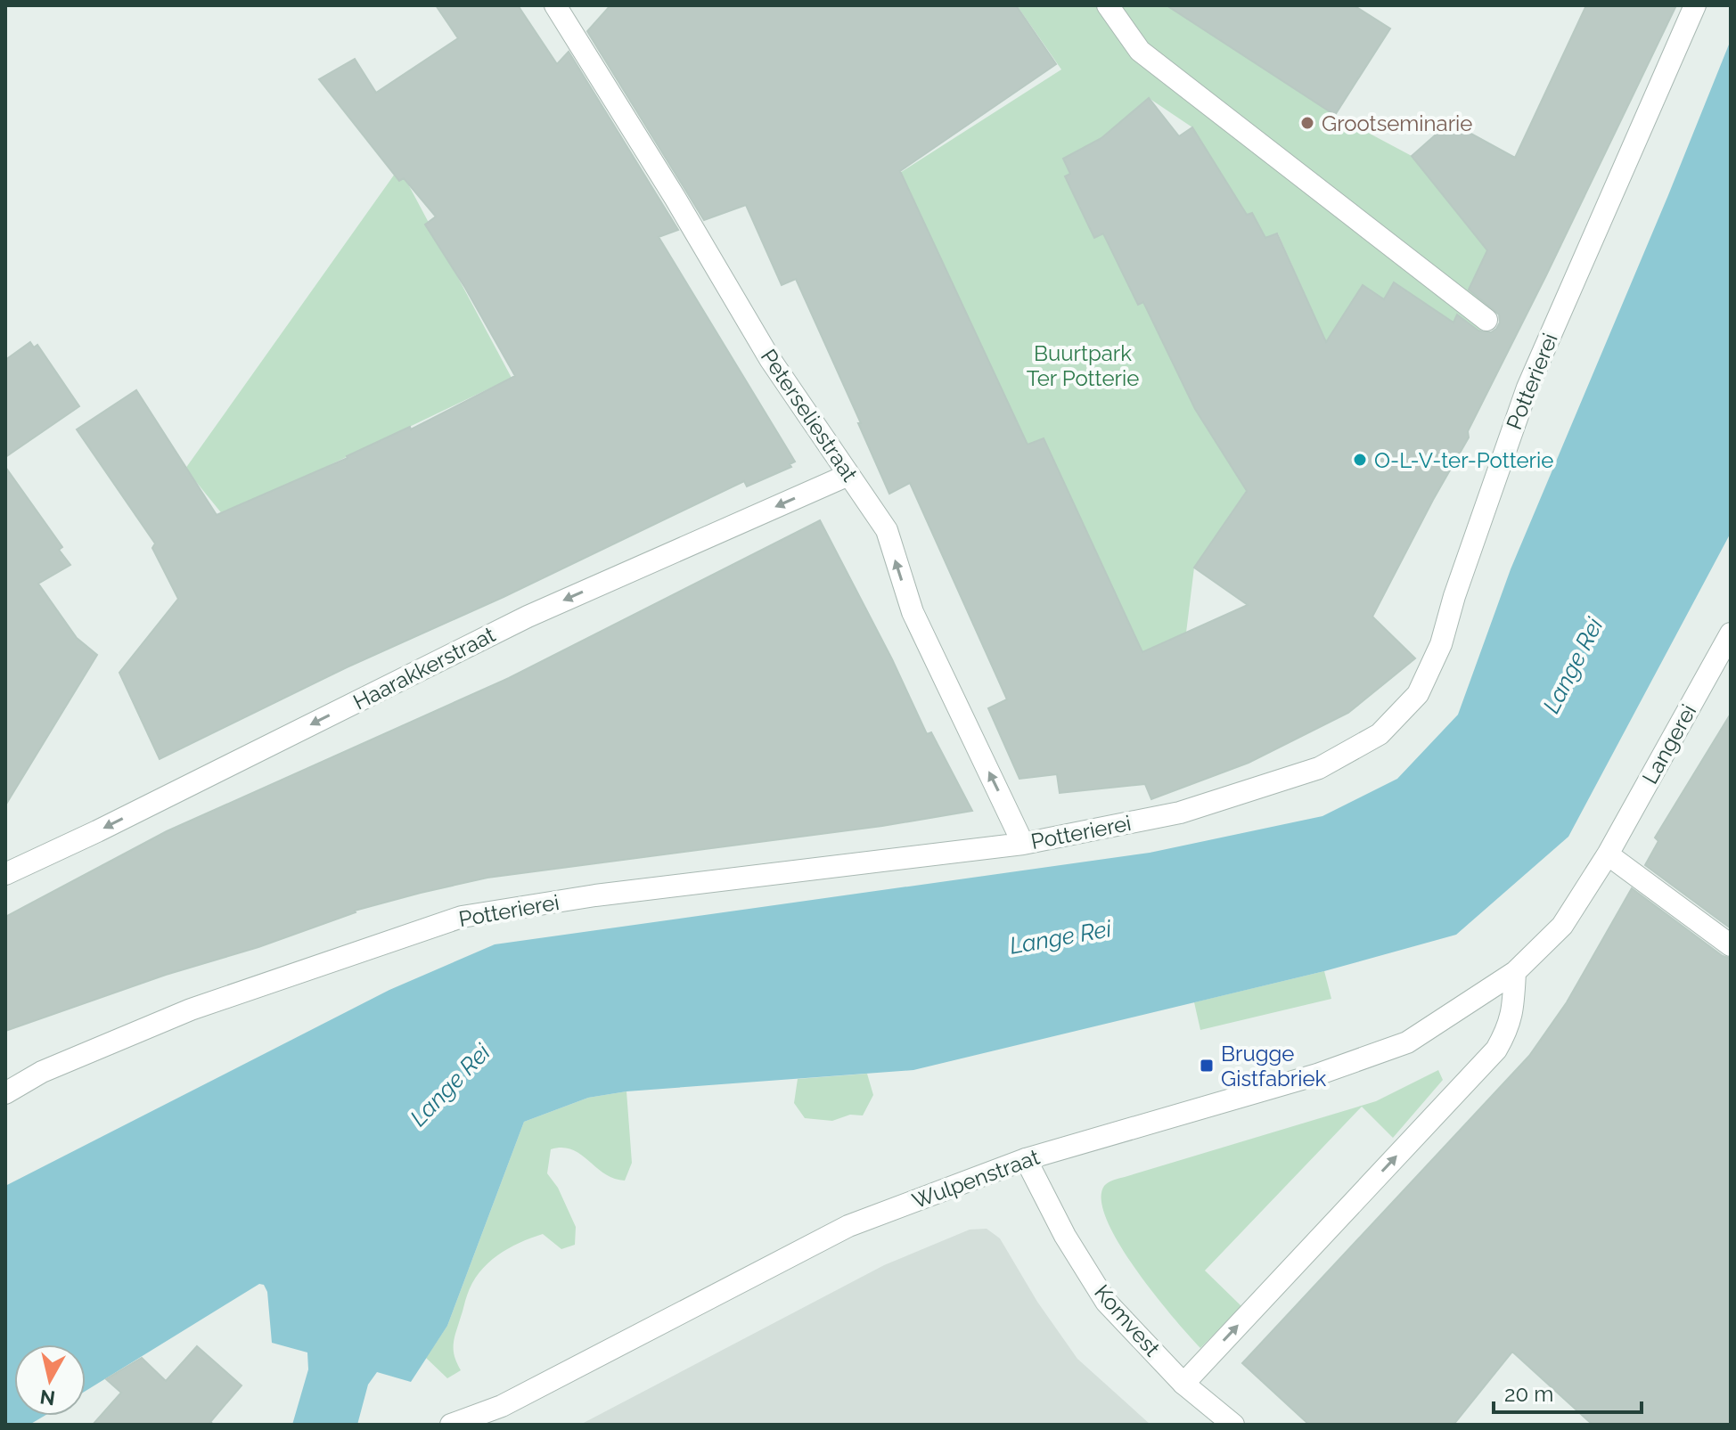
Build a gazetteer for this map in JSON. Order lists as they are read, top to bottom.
{
  "streets": {
    "street": [
      "Potterierei",
      "Peterseliestraat",
      "Haarakkerstraat",
      "Langerei",
      "Wulpenstraat",
      "Komvest"
    ]
  },
  "crossings": [
    ["Potterierei", "Peterseliestraat"],
    ["Peterseliestraat", "Haarakkerstraat"],
    ["Langerei", "Wulpenstraat"],
    ["Wulpenstraat", "Komvest"]
  ],
  "one_way": ["Peterseliestraat", "Haarakkerstraat"],
  "water": ["Lange Rei"],
  "parks": ["Buurtpark Ter Potterie"],
  "places": {
    "other": ["Grootseminarie", "O-L-V-ter-Potterie"],
    "transit": ["Brugge Gistfabriek"]
  },
  "scale_bar": "20 m",
  "north": "bottom"
}
